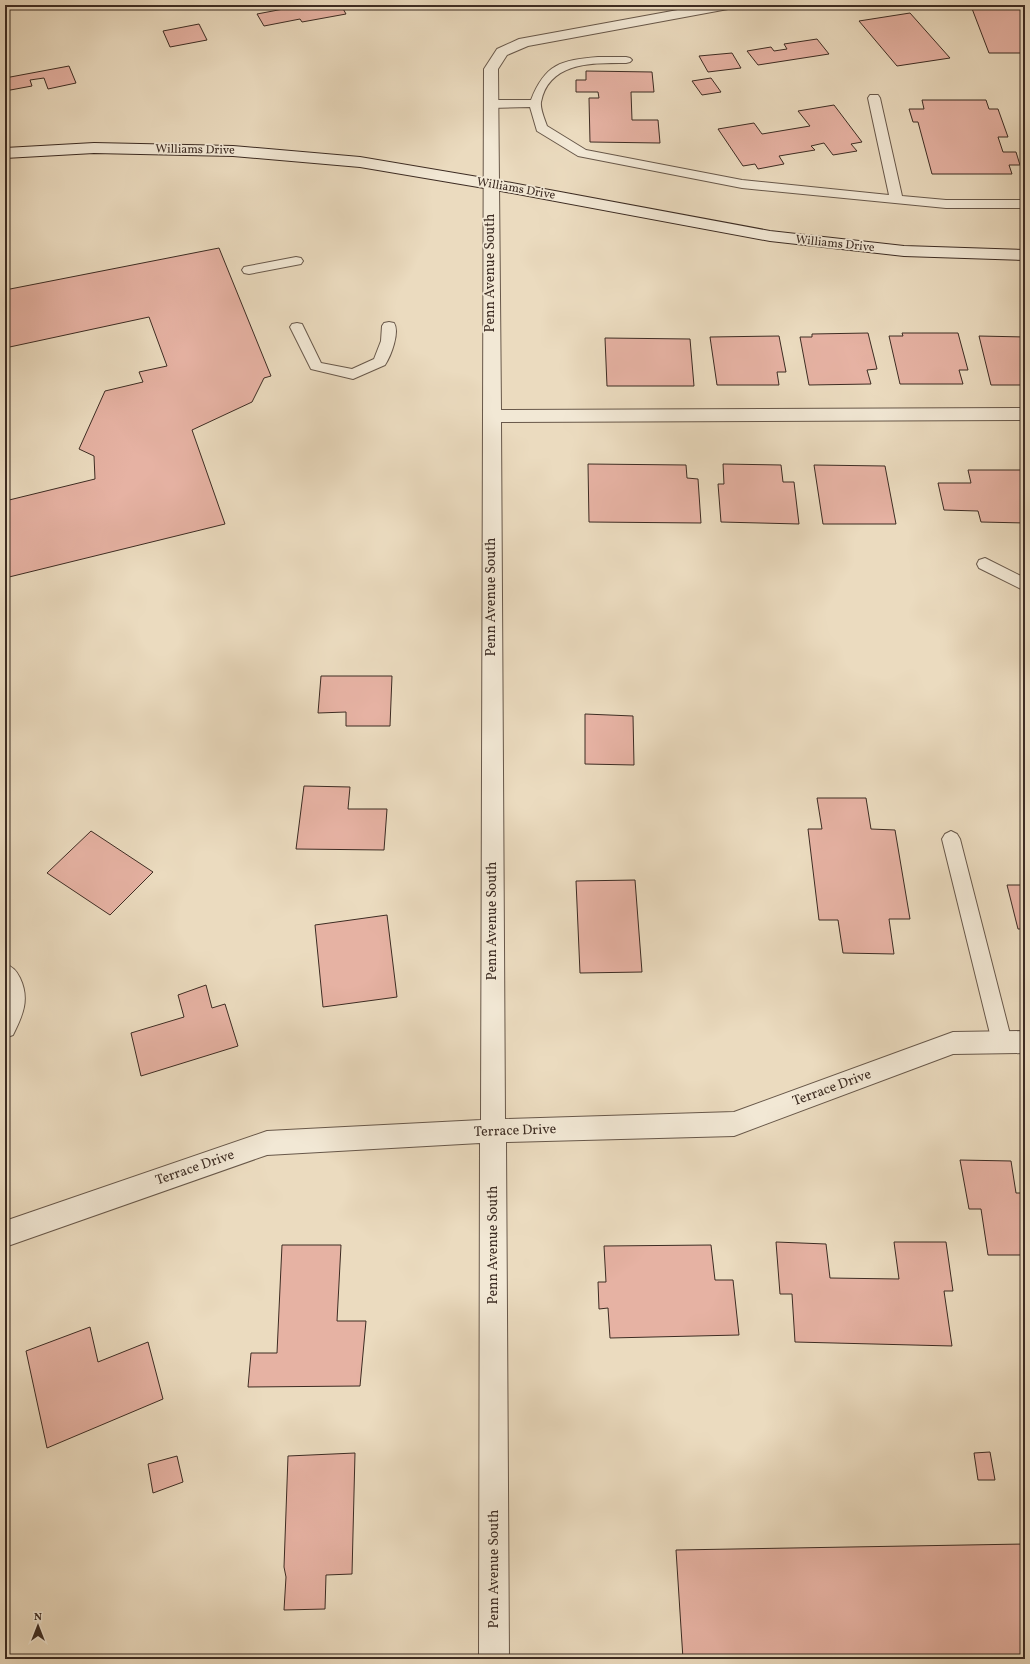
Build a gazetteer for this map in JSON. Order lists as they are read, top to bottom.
{
  "streets": {
    "street": ["Williams Drive", "Penn Avenue South", "Terrace Drive"]
  },
  "crossings": [
    ["Williams Drive", "Penn Avenue South"],
    ["Penn Avenue South", "Terrace Drive"]
  ],
  "north": "top"
}
